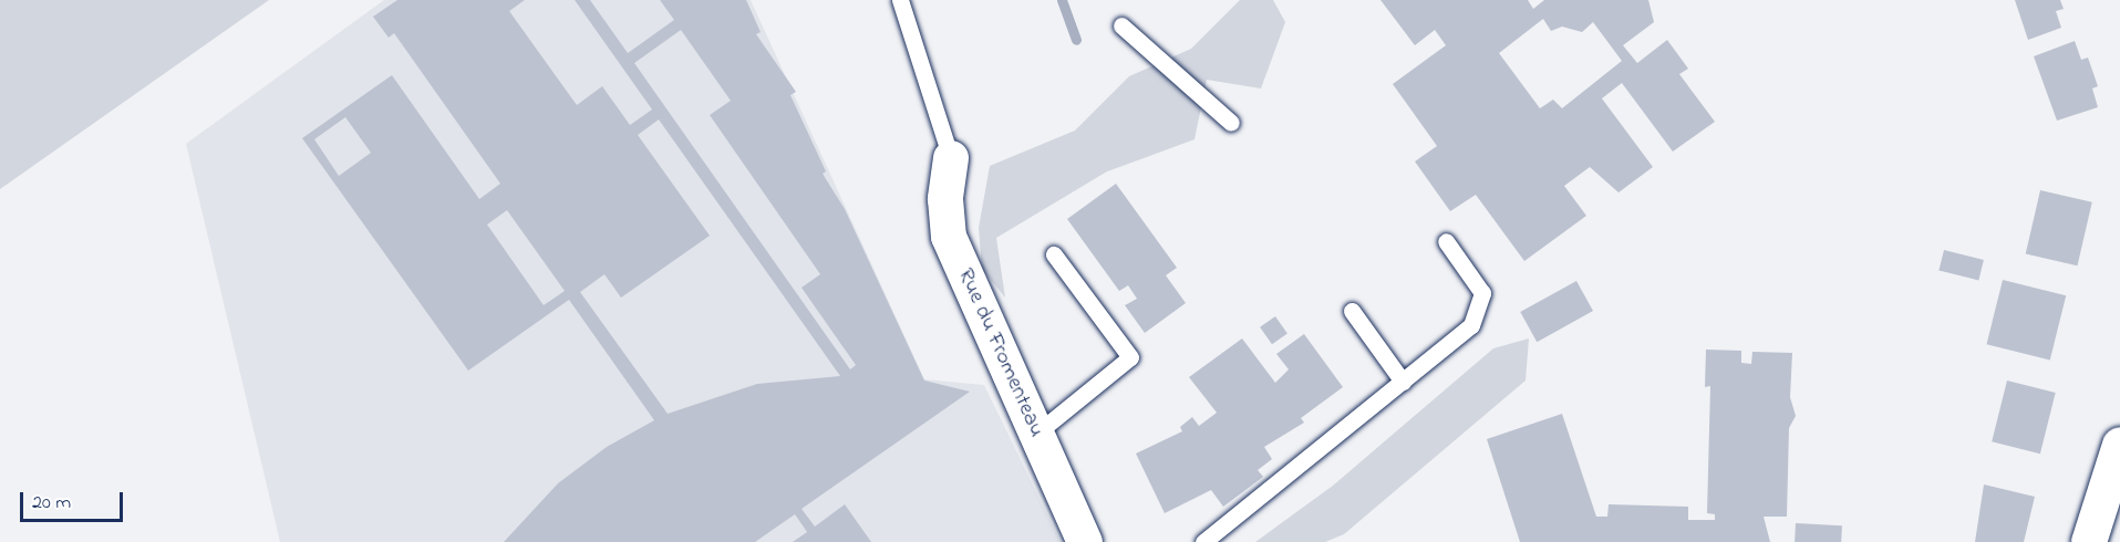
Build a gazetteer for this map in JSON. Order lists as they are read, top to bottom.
{
  "streets": {
    "street": ["Rue du Fromenteau"]
  },
  "scale_bar": "20 m"
}
